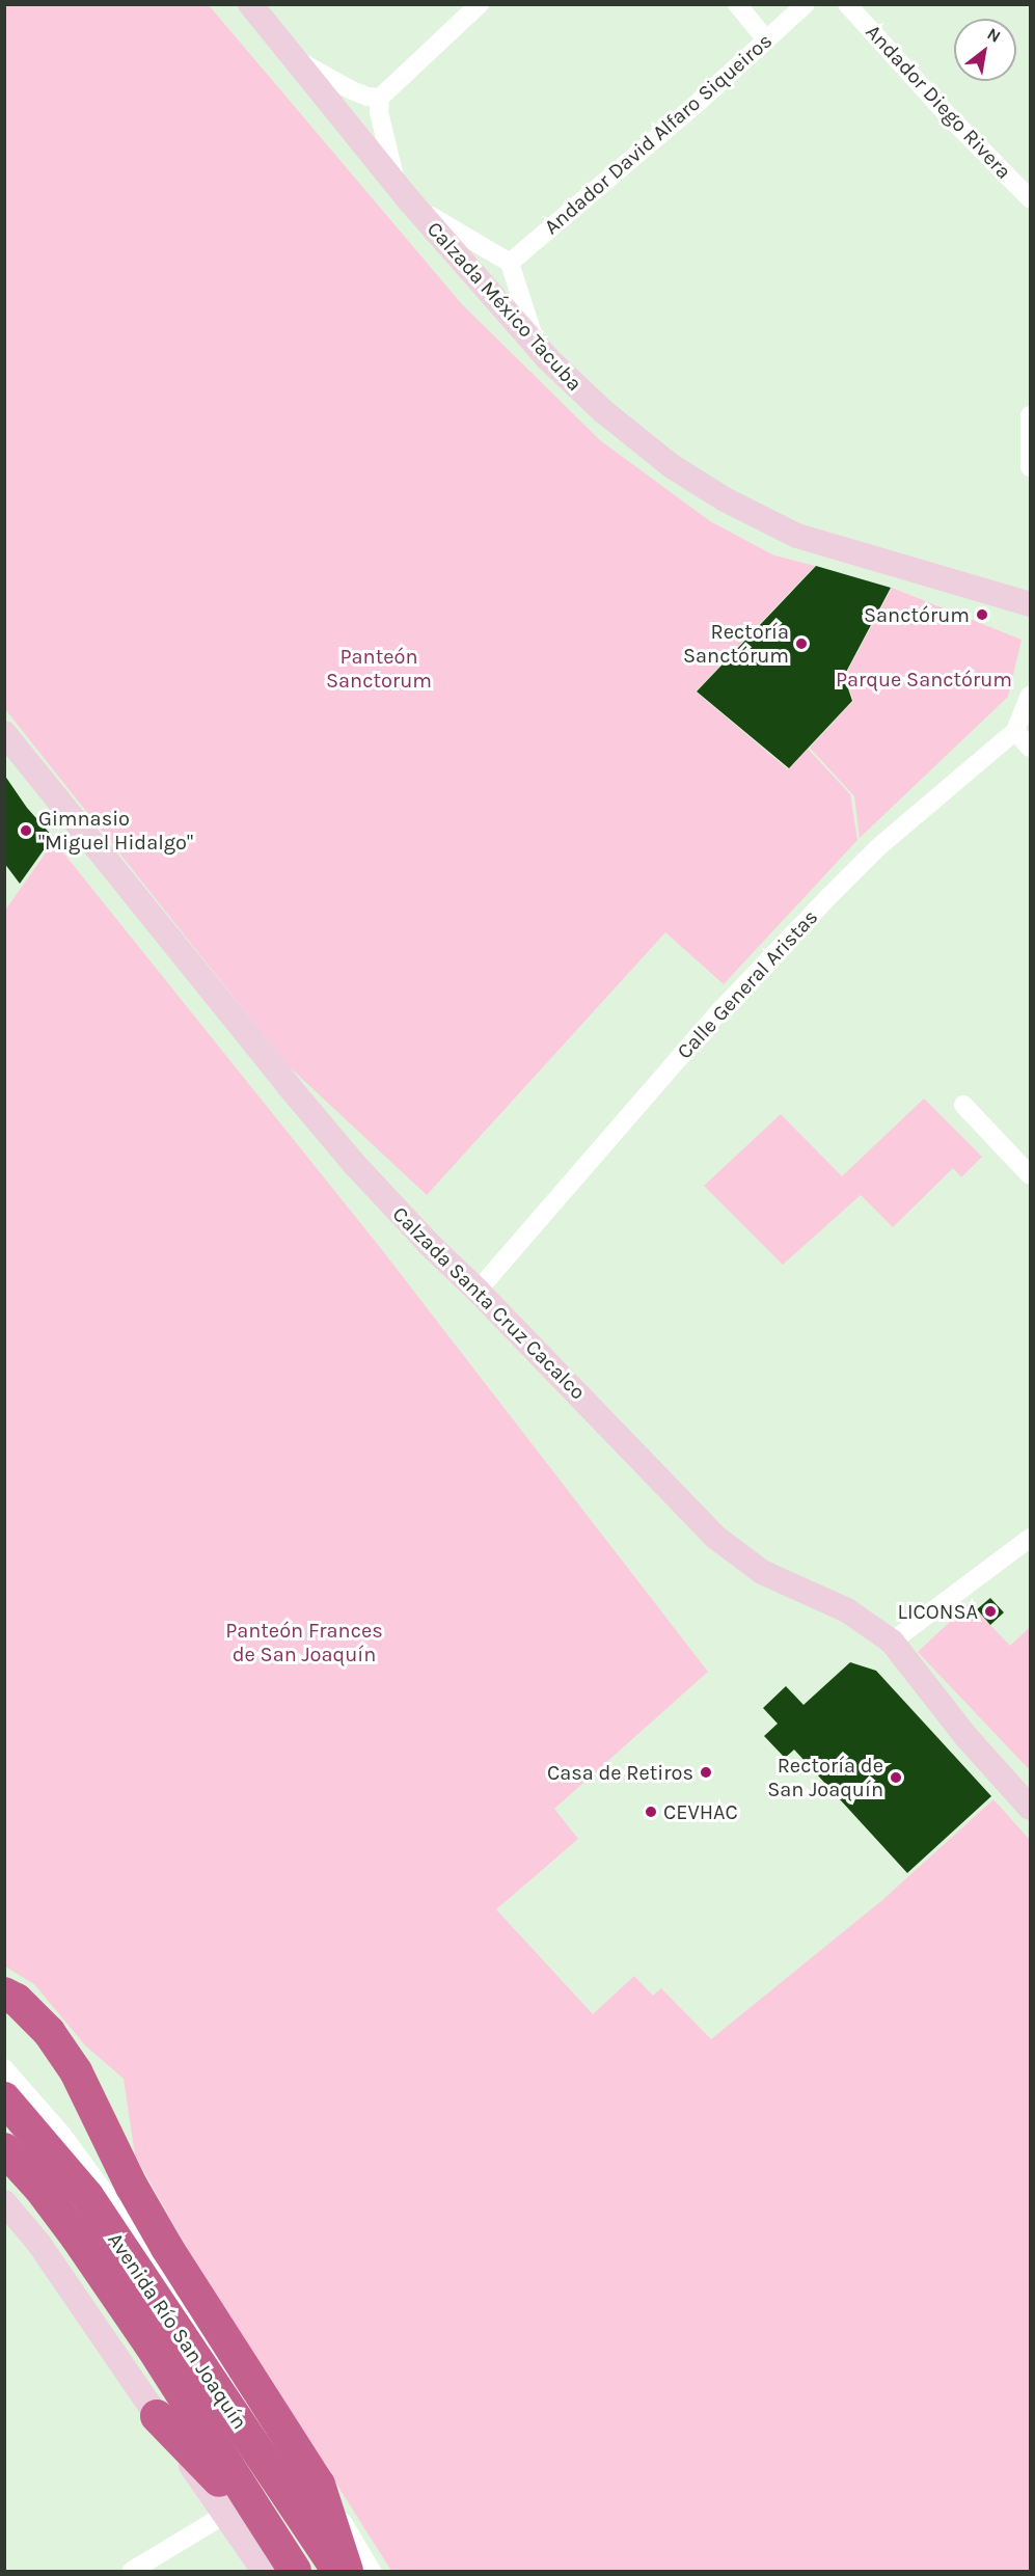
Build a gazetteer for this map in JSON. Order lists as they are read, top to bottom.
{
  "streets": {
    "highway": ["Avenida Río San Joaquín"],
    "street": [
      "Andador Diego Rivera",
      "Andador David Alfaro Siqueiros",
      "Calzada México Tacuba",
      "Calle General Aristas",
      "Calzada Santa Cruz Cacalco"
    ]
  },
  "crossings": [
    ["Calle General Aristas", "Calzada Santa Cruz Cacalco"]
  ],
  "parks": ["Panteón Sanctorum", "Parque Sanctórum", "Panteón Frances de San Joaquín"],
  "places": [
    "Sanctórum",
    "Rectoría Sanctórum",
    "Gimnasio \"Miguel Hidalgo\"",
    "LICONSA",
    "Casa de Retiros",
    "Rectoría de San Joaquín",
    "CEVHAC"
  ],
  "north": "top right"
}
